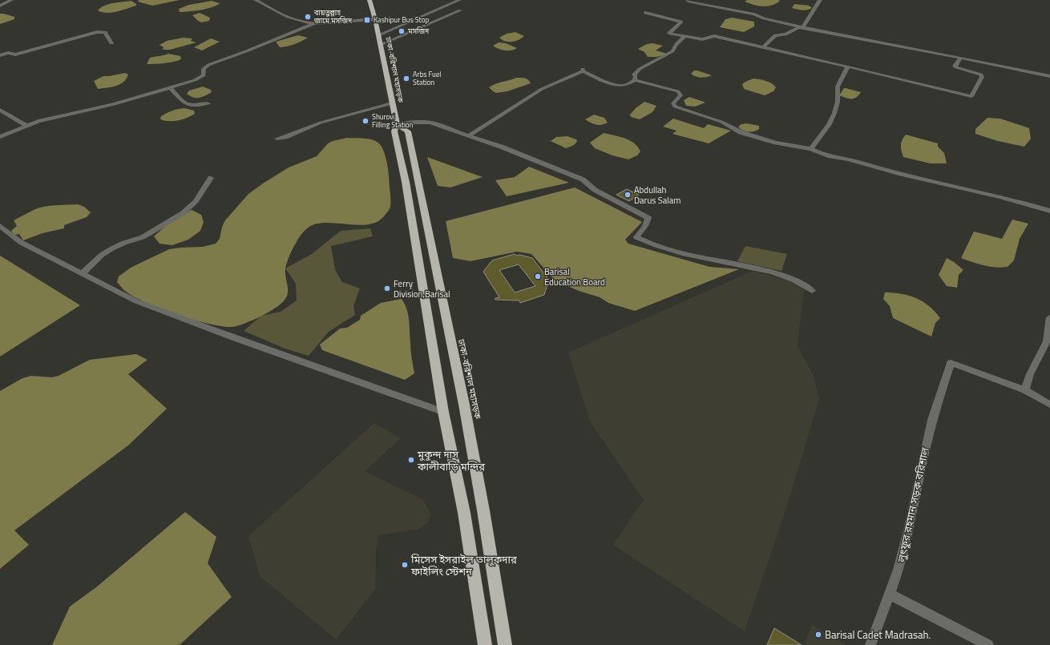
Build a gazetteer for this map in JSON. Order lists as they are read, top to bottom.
{
  "streets": {
    "highway": ["ঢাকা-বরিশাল মহাসড়ক"],
    "street": ["লুৎফুর রহমান সড়ক বরিশাল"]
  },
  "places": {
    "other": [
      "বায়তুল্লাহ জামে মসজিদ",
      "মসজিদ",
      "Arbs Fuel Station",
      "Shurovi Filling Station",
      "Abdullah Darus Salam",
      "Barisal Education Board",
      "Ferry Division,Barisal",
      "মুকুন্দ দাস কালীবাড়ি মন্দির",
      "মিসেস ইসরাইল তালুকদার ফাইলিং স্টেশন",
      "Barisal Cadet Madrasah."
    ],
    "transit": ["Kashipur Bus Stop"]
  }
}
